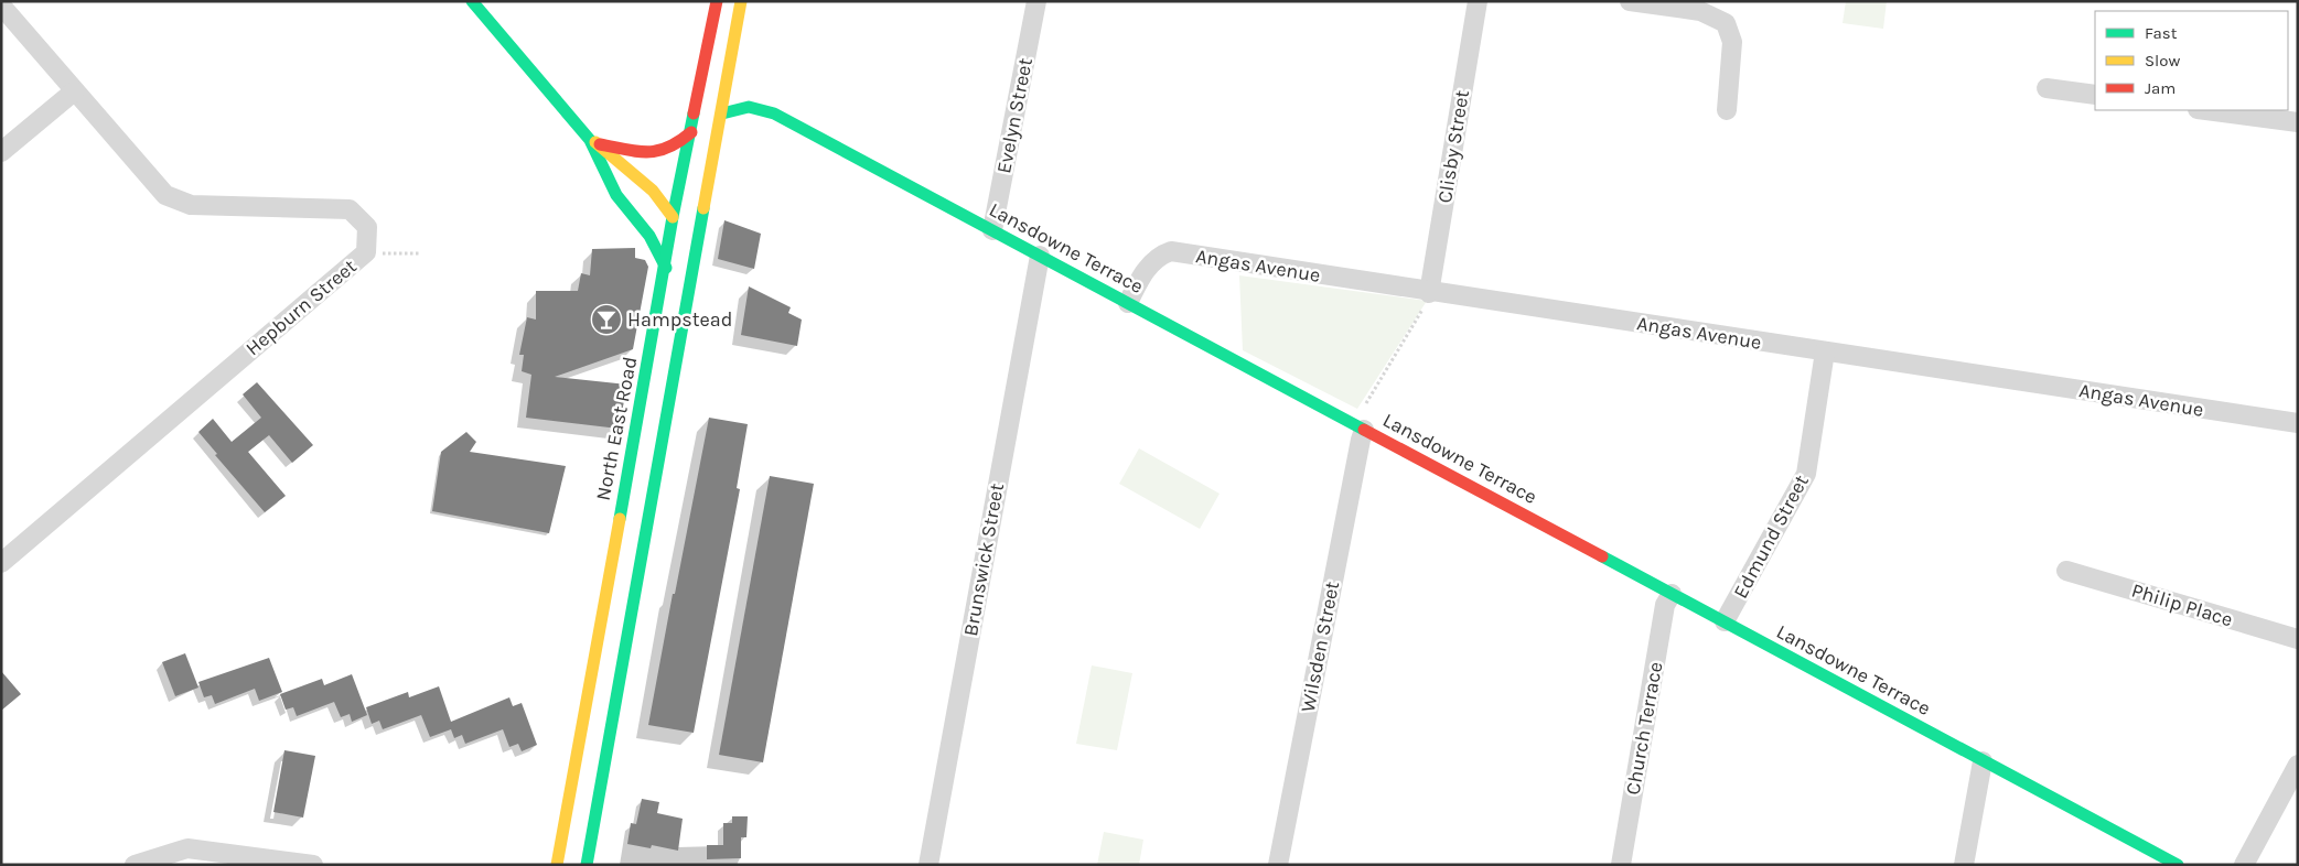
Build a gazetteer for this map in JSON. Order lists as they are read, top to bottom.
{
  "streets": {
    "main road": ["Lansdowne Terrace", "North East Road"],
    "street": [
      "Evelyn Street",
      "Clisby Street",
      "Angas Avenue",
      "Hepburn Street",
      "Edmund Street",
      "Brunswick Street",
      "Philip Place",
      "Wilsden Street",
      "Church Terrace"
    ]
  },
  "crossings": [
    ["Evelyn Street", "Lansdowne Terrace"],
    ["Clisby Street", "Angas Avenue"],
    ["Lansdowne Terrace", "Angas Avenue"],
    ["Lansdowne Terrace", "Edmund Street"],
    ["Lansdowne Terrace", "Brunswick Street"],
    ["Lansdowne Terrace", "Wilsden Street"],
    ["Lansdowne Terrace", "Church Terrace"],
    ["Angas Avenue", "Edmund Street"]
  ],
  "places": {
    "bar": ["Hampstead"]
  },
  "legend": ["Fast", "Slow", "Jam"]
}
